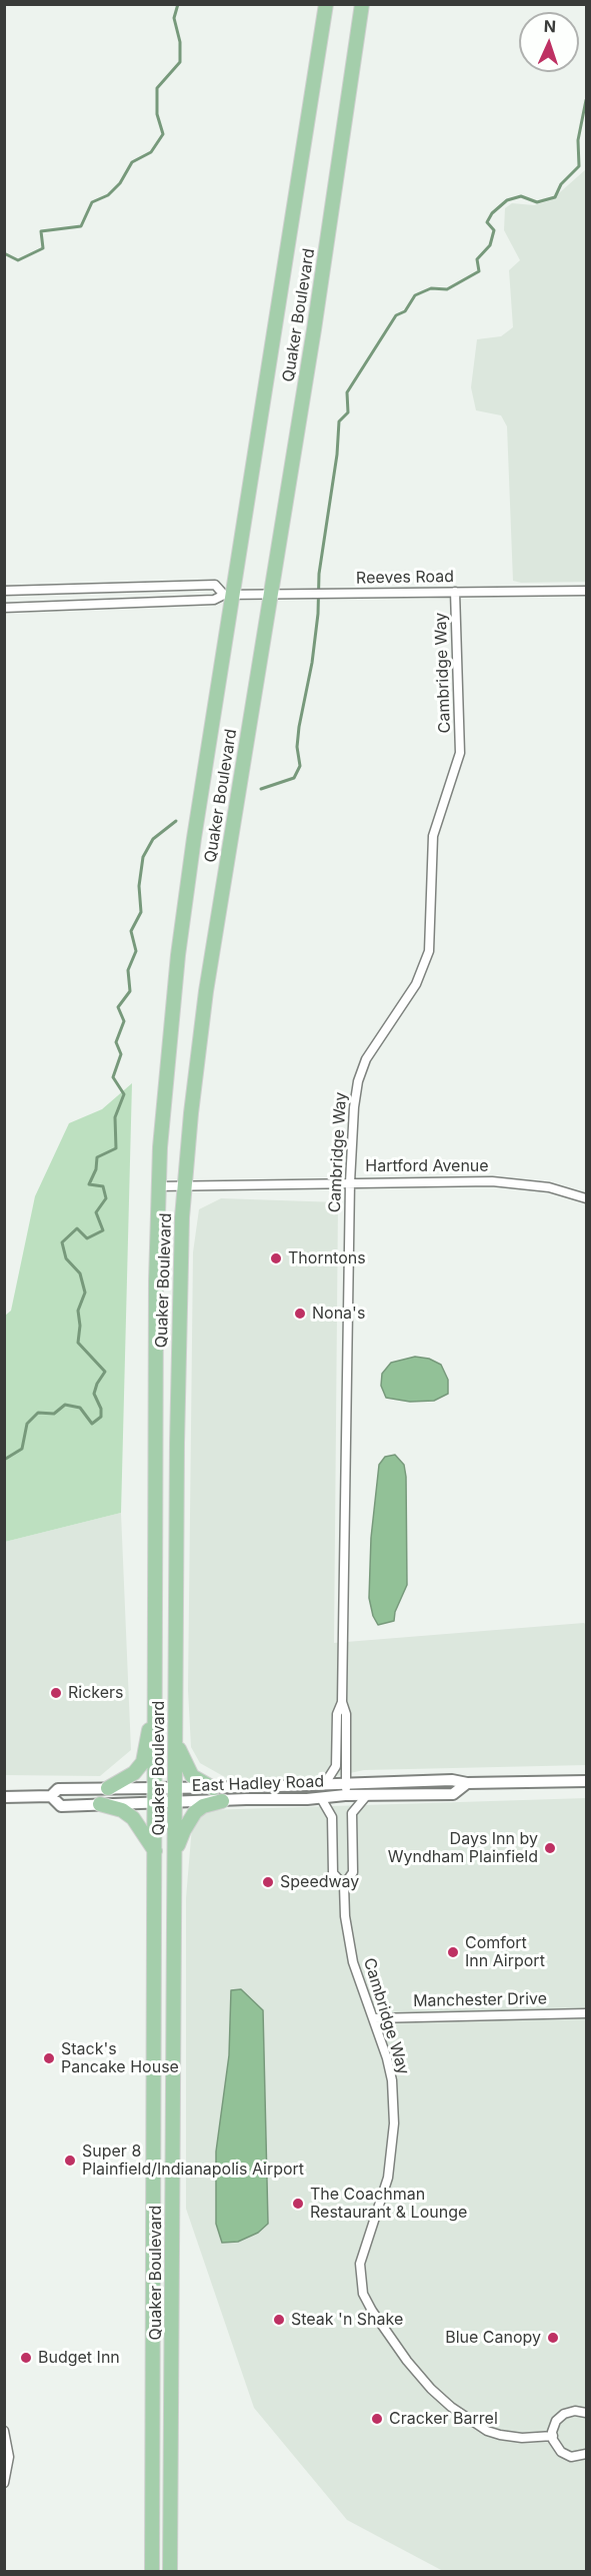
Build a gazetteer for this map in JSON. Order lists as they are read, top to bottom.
{
  "streets": {
    "main road": ["Quaker Boulevard"],
    "street": [
      "Reeves Road",
      "Cambridge Way",
      "Hartford Avenue",
      "East Hadley Road",
      "Manchester Drive"
    ]
  },
  "crossings": [
    ["Quaker Boulevard", "Reeves Road"],
    ["Quaker Boulevard", "Hartford Avenue"],
    ["Quaker Boulevard", "East Hadley Road"],
    ["Reeves Road", "Cambridge Way"],
    ["Cambridge Way", "Hartford Avenue"],
    ["Cambridge Way", "East Hadley Road"],
    ["Cambridge Way", "Manchester Drive"]
  ],
  "places": [
    "Thorntons",
    "Nona's",
    "Rickers",
    "Days Inn by Wyndham Plainfield",
    "Speedway",
    "Comfort Inn Airport",
    "Stack's Pancake House",
    "Super 8 Plainfield/Indianapolis Airport",
    "The Coachman Restaurant & Lounge",
    "Steak 'n Shake",
    "Blue Canopy",
    "Budget Inn",
    "Cracker Barrel"
  ],
  "north": "top"
}
